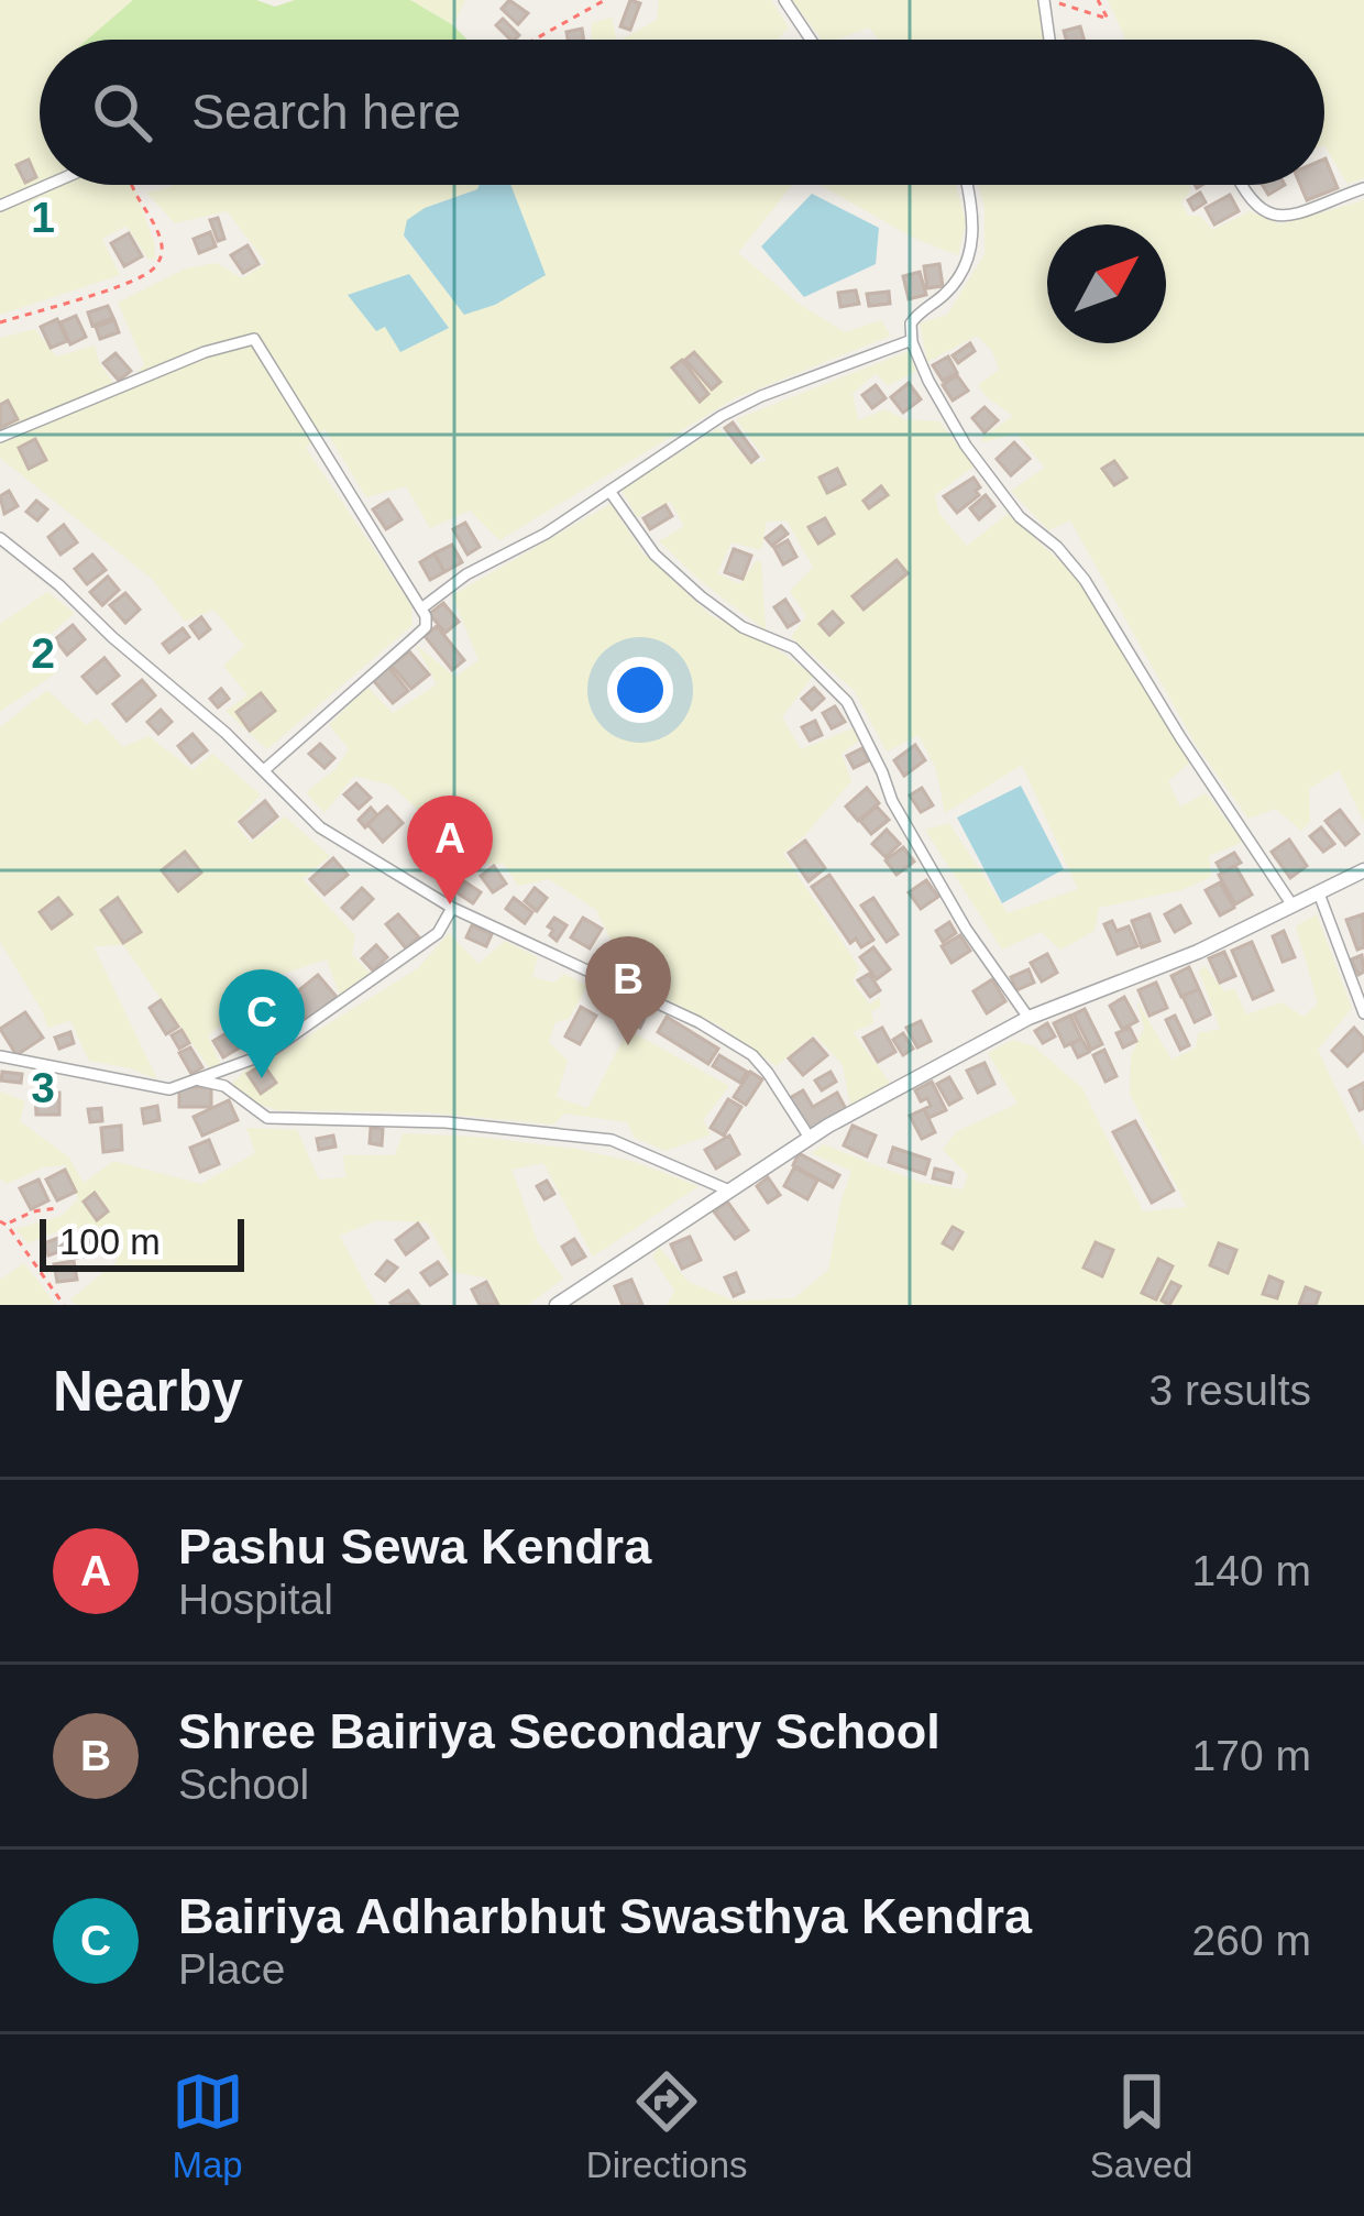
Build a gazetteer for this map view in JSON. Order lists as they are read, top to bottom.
{
  "scale_bar": "100 m",
  "north": "top right",
  "page": {
    "search": "Search here",
    "pins": ["A", "B", "C"],
    "scale": "100 m",
    "heading": ["Nearby", "3 results"],
    "list": [
      {
        "mark": "A",
        "name": "Pashu Sewa Kendra",
        "note": "Hospital",
        "value": "140 m"
      },
      {
        "mark": "B",
        "name": "Shree Bairiya Secondary School",
        "note": "School",
        "value": "170 m"
      },
      {
        "mark": "C",
        "name": "Bairiya Adharbhut Swasthya Kendra",
        "note": "Place",
        "value": "260 m"
      }
    ],
    "nav": ["Map", "Directions", "Saved"]
  },
  "grid": {
    "rows": ["1", "2", "3"]
  }
}
